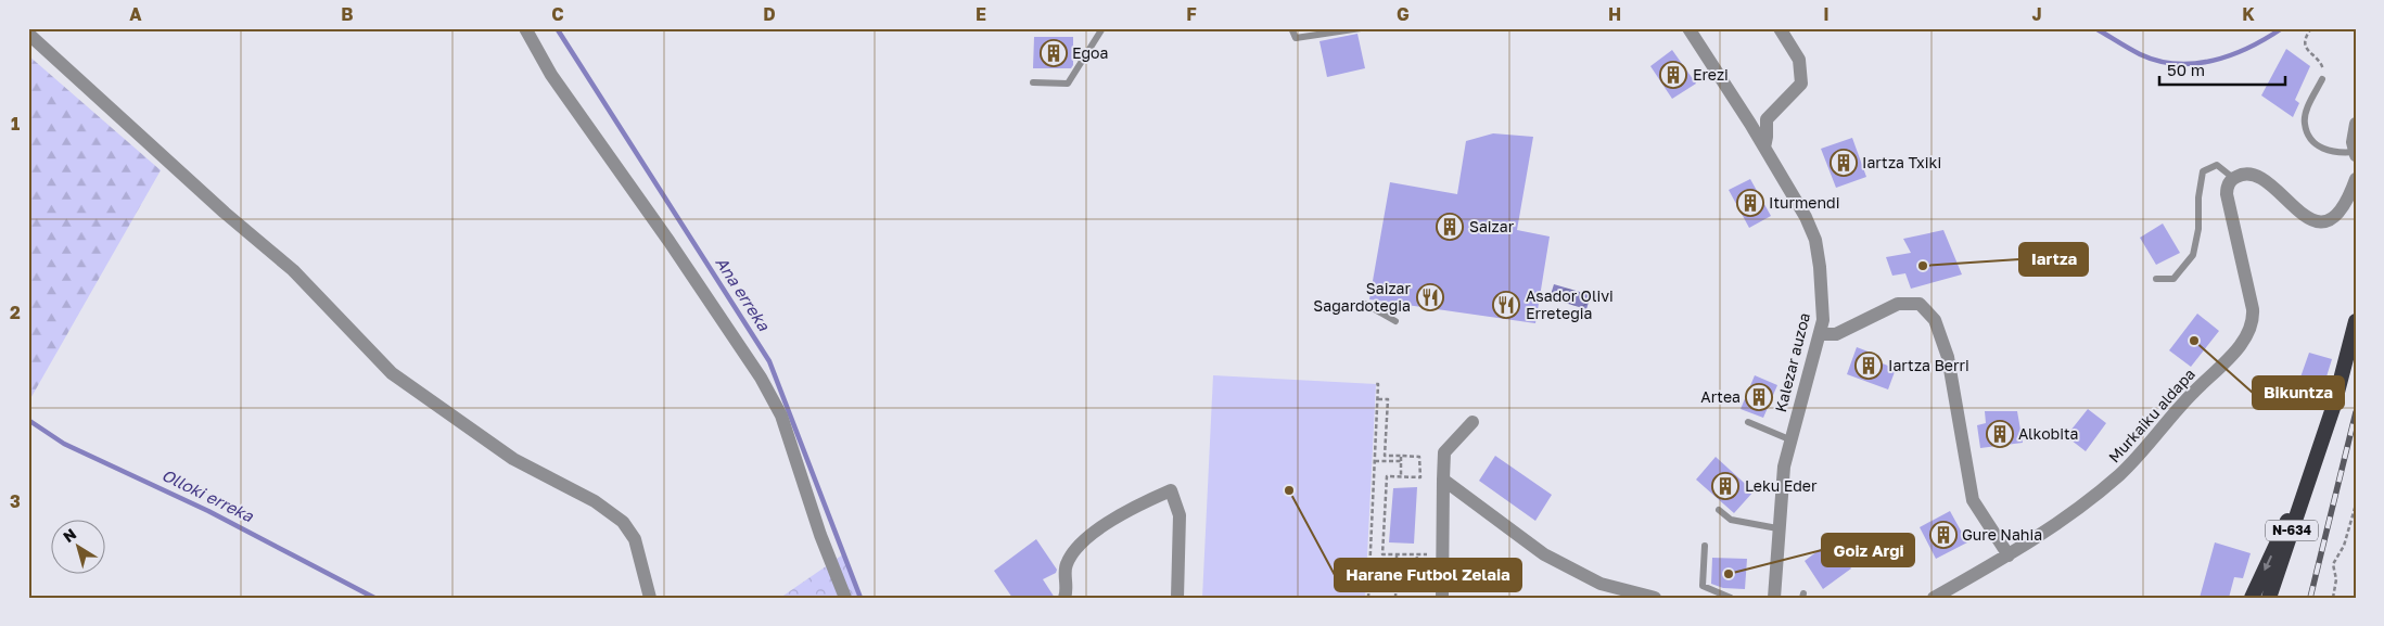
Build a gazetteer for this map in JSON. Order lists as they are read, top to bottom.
{
  "streets": {
    "highway": ["N-634"],
    "street": ["Kalezar auzoa", "Murkaiku aldapa"]
  },
  "water": ["Ana erreka", "Olloki erreka"],
  "places": {
    "building": [
      "Egoa",
      "Erezi",
      "Iartza Txiki",
      "Iturmendi",
      "Saizar",
      "Iartza Berri",
      "Artea",
      "Alkobita",
      "Leku Eder",
      "Gure Nahia"
    ],
    "other": [
      "Iartza",
      "Bikuntza",
      "Harane Futbol Zelaia",
      "Goiz Argi"
    ],
    "restaurant": ["Saizar Sagardotegia", "Asador Olivi Erretegia"]
  },
  "scale_bar": "50 m",
  "north": "top left",
  "grid": {
    "columns": [
      "A",
      "B",
      "C",
      "D",
      "E",
      "F",
      "G",
      "H",
      "I",
      "J",
      "K"
    ],
    "rows": ["1", "2", "3"]
  }
}
